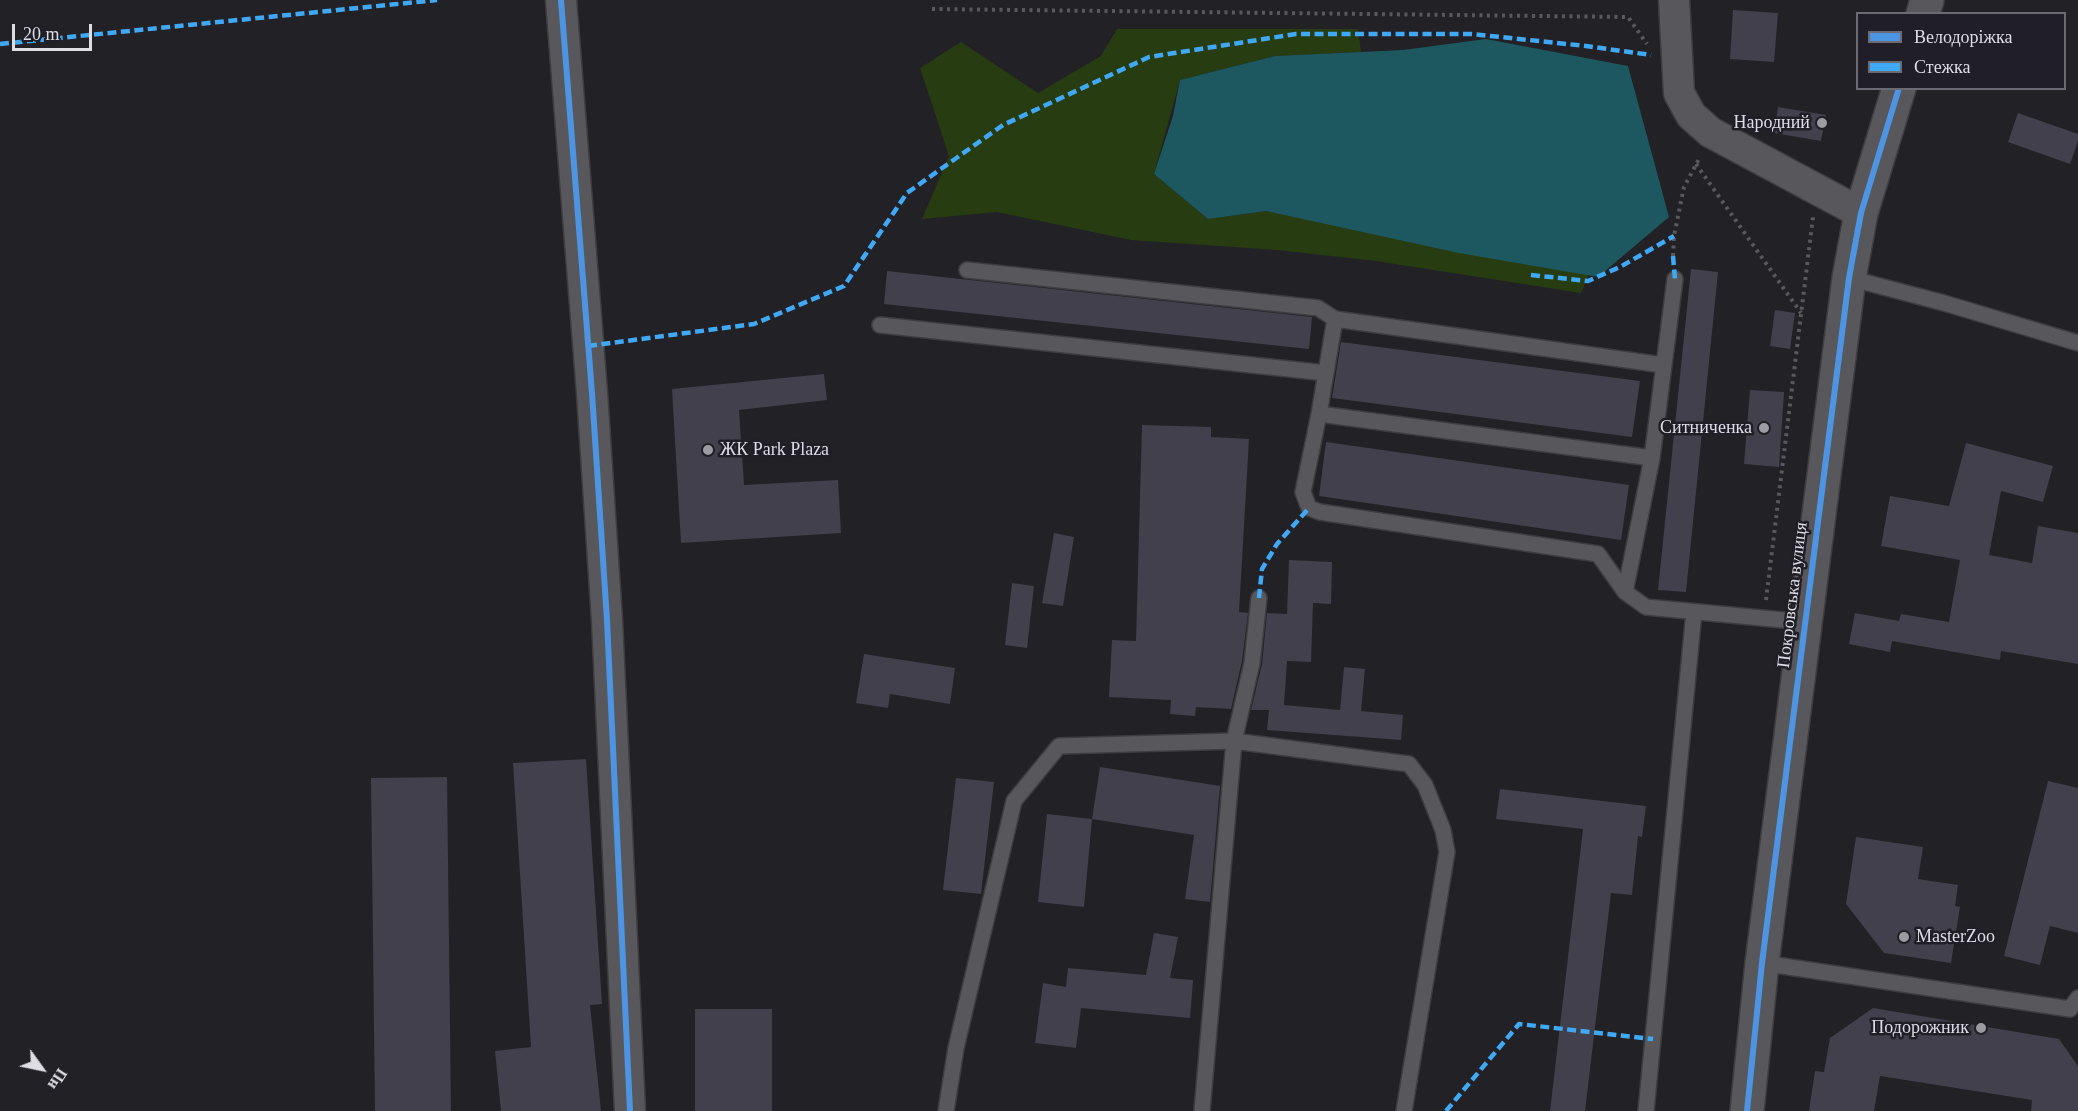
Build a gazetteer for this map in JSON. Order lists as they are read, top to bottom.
{
  "streets": {
    "street": ["Покровська вулиця"]
  },
  "places": [
    "Народний",
    "Ситниченка",
    "ЖК Park Plaza",
    "MasterZoo",
    "Подорожник"
  ],
  "legend": ["Велодоріжка", "Стежка"],
  "scale_bar": "20 m",
  "north": "bottom right"
}
